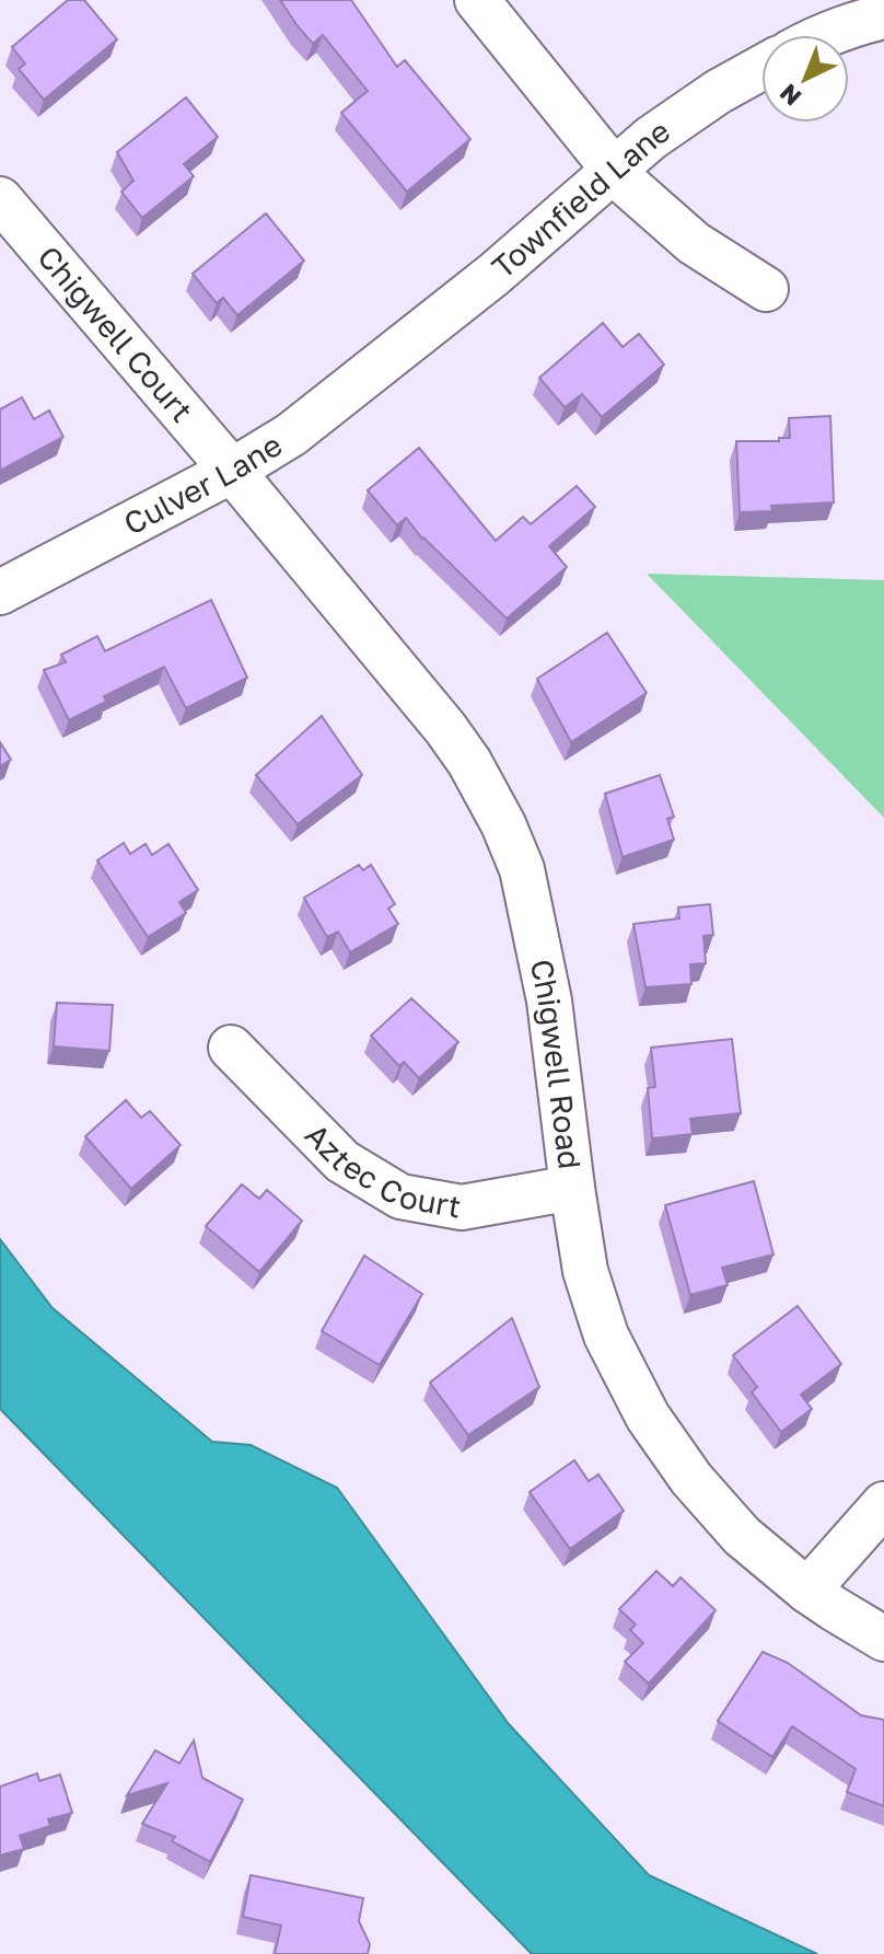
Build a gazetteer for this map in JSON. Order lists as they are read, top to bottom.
{
  "streets": {
    "street": [
      "Townfield Lane",
      "Chigwell Court",
      "Culver Lane",
      "Chigwell Road",
      "Aztec Court"
    ]
  },
  "crossings": [
    ["Townfield Lane", "Culver Lane"],
    ["Chigwell Court", "Culver Lane"],
    ["Chigwell Court", "Chigwell Road"],
    ["Culver Lane", "Chigwell Road"],
    ["Chigwell Road", "Aztec Court"]
  ],
  "north": "bottom left"
}
